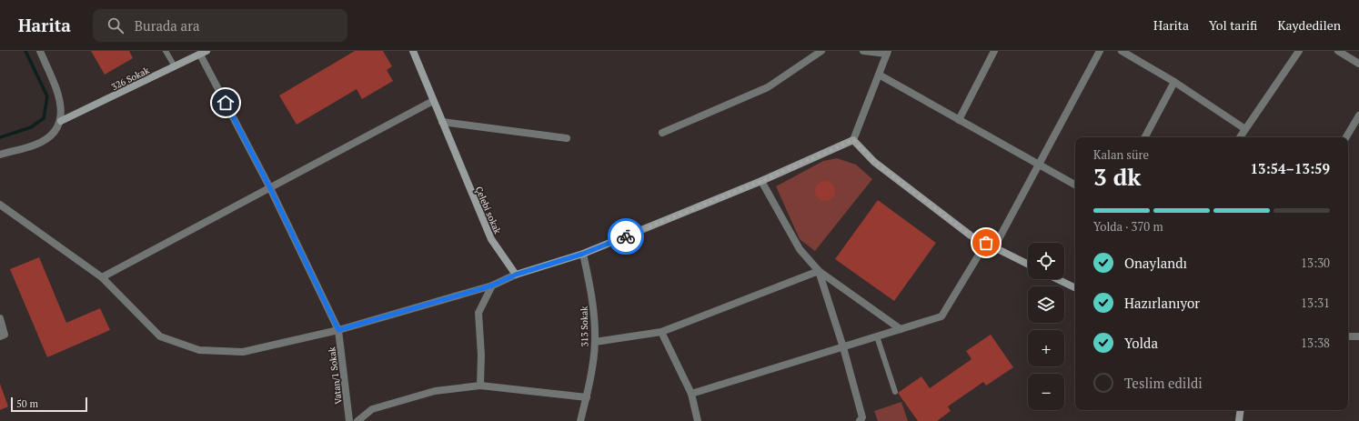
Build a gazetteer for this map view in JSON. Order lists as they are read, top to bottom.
{
  "streets": {
    "street": [
      "326 Sokak",
      "Çelebi sokak",
      "313 Sokak",
      "Vatan/1 Sokak"
    ]
  },
  "crossings": [
    ["326 Sokak", "Vatan/1 Sokak"]
  ],
  "scale_bar": "50 m",
  "page": {
    "header": "Harita",
    "search": "Burada ara",
    "nav": ["Harita", "Yol tarifi", "Kaydedilen"],
    "heading": ["3 dk", "Kalan süre", "13:54–13:59"],
    "bar": "Yolda · 370 m",
    "map_buttons": ["+", "−"],
    "list": [
      ["Onaylandı", "13:30"],
      ["Hazırlanıyor", "13:31"],
      ["Yolda", "13:38"],
      "Teslim edildi"
    ],
    "scale": "50 m"
  }
}
